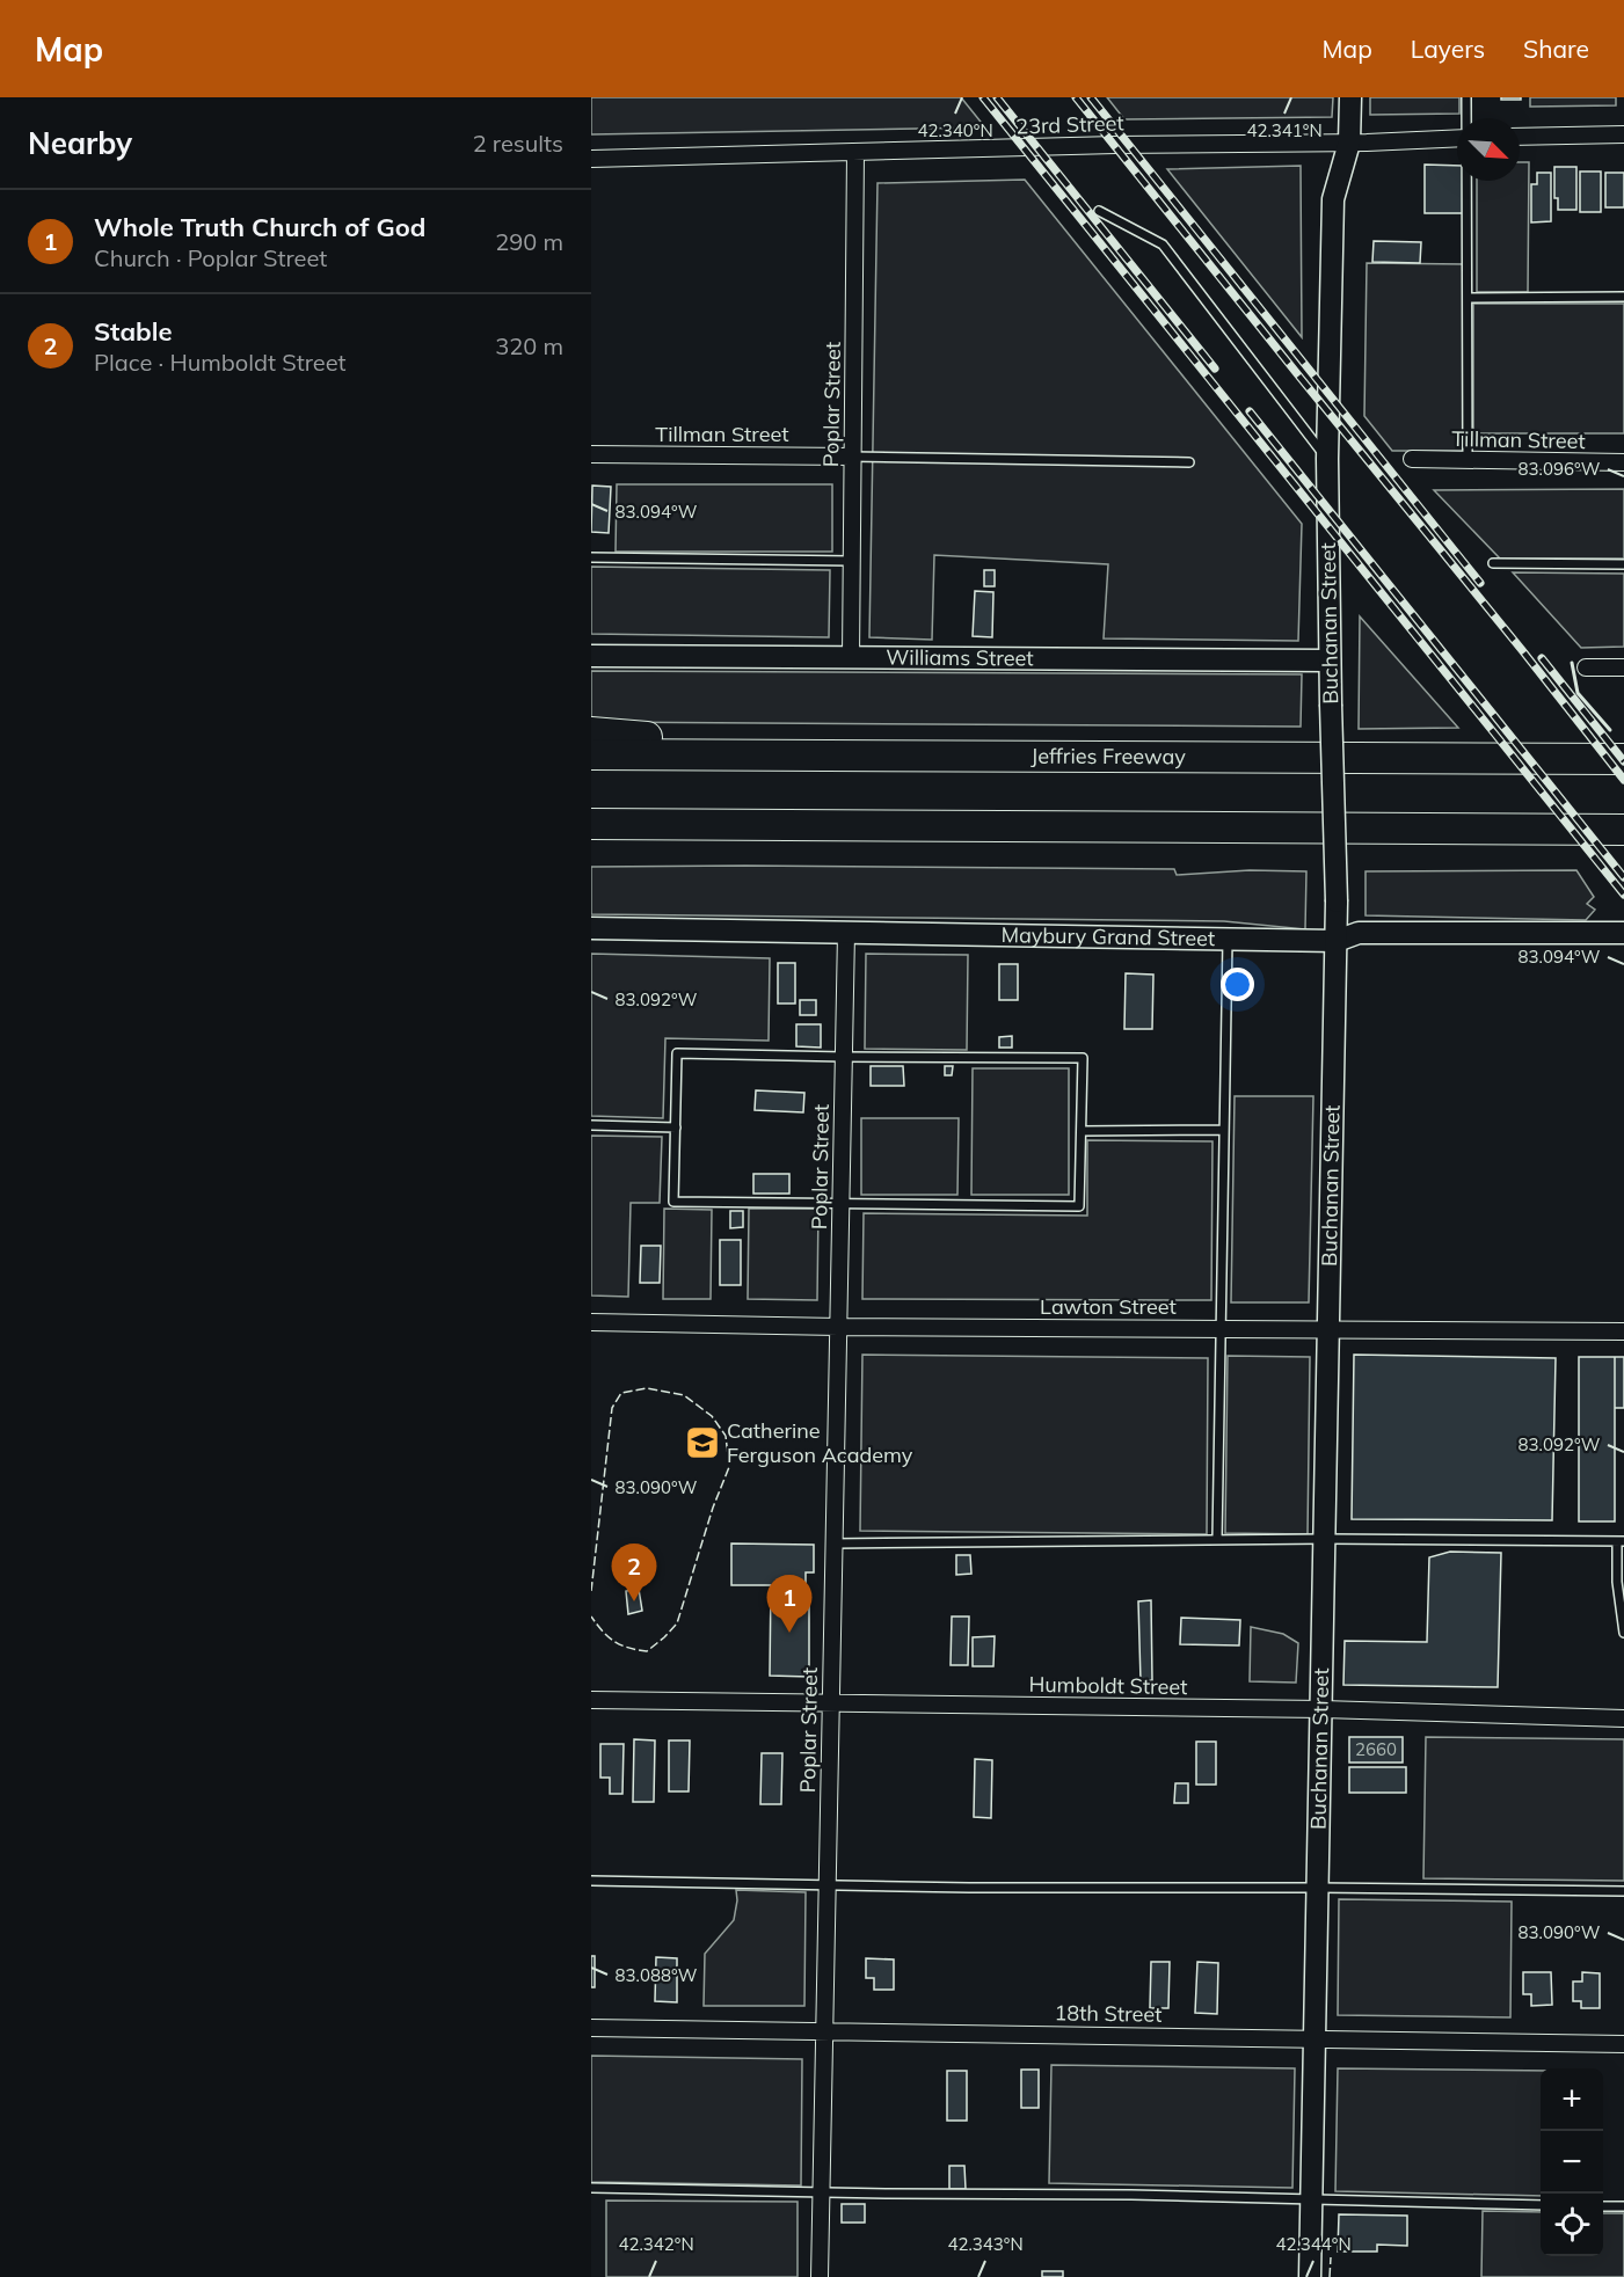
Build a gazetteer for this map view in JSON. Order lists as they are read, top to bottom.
{
  "streets": {
    "highway": ["Jeffries Freeway"],
    "street": [
      "23rd Street",
      "Poplar Street",
      "Tillman Street",
      "Buchanan Street",
      "Williams Street",
      "Maybury Grand Street",
      "Lawton Street",
      "Humboldt Street",
      "18th Street"
    ]
  },
  "crossings": [
    ["23rd Street", "Poplar Street"],
    ["23rd Street", "Buchanan Street"],
    ["Poplar Street", "Tillman Street"],
    ["Poplar Street", "Williams Street"],
    ["Poplar Street", "Maybury Grand Street"],
    ["Poplar Street", "Lawton Street"],
    ["Poplar Street", "Humboldt Street"],
    ["Poplar Street", "18th Street"],
    ["Buchanan Street", "Williams Street"],
    ["Buchanan Street", "Maybury Grand Street"],
    ["Buchanan Street", "Lawton Street"],
    ["Buchanan Street", "Humboldt Street"],
    ["Buchanan Street", "18th Street"]
  ],
  "places": {
    "school or university": ["Catherine Ferguson Academy"]
  },
  "house_numbers": ["2660"],
  "north": "bottom right",
  "page": {
    "header": "Map",
    "nav": ["Map", "Layers", "Share"],
    "heading": ["Nearby", "2 results"],
    "list": [
      {
        "mark": "1",
        "name": "Whole Truth Church of God",
        "note": "Church · Poplar Street",
        "value": "290 m"
      },
      {
        "mark": "2",
        "name": "Stable",
        "note": "Place · Humboldt Street",
        "value": "320 m"
      }
    ],
    "pins": ["2", "1"],
    "map_buttons": ["+", "−"]
  },
  "coordinates": [
    "42.340°N",
    "42.341°N",
    "83.096°W",
    "83.094°W",
    "83.092°W",
    "83.090°W",
    "83.088°W",
    "42.342°N",
    "42.343°N",
    "42.344°N"
  ]
}
